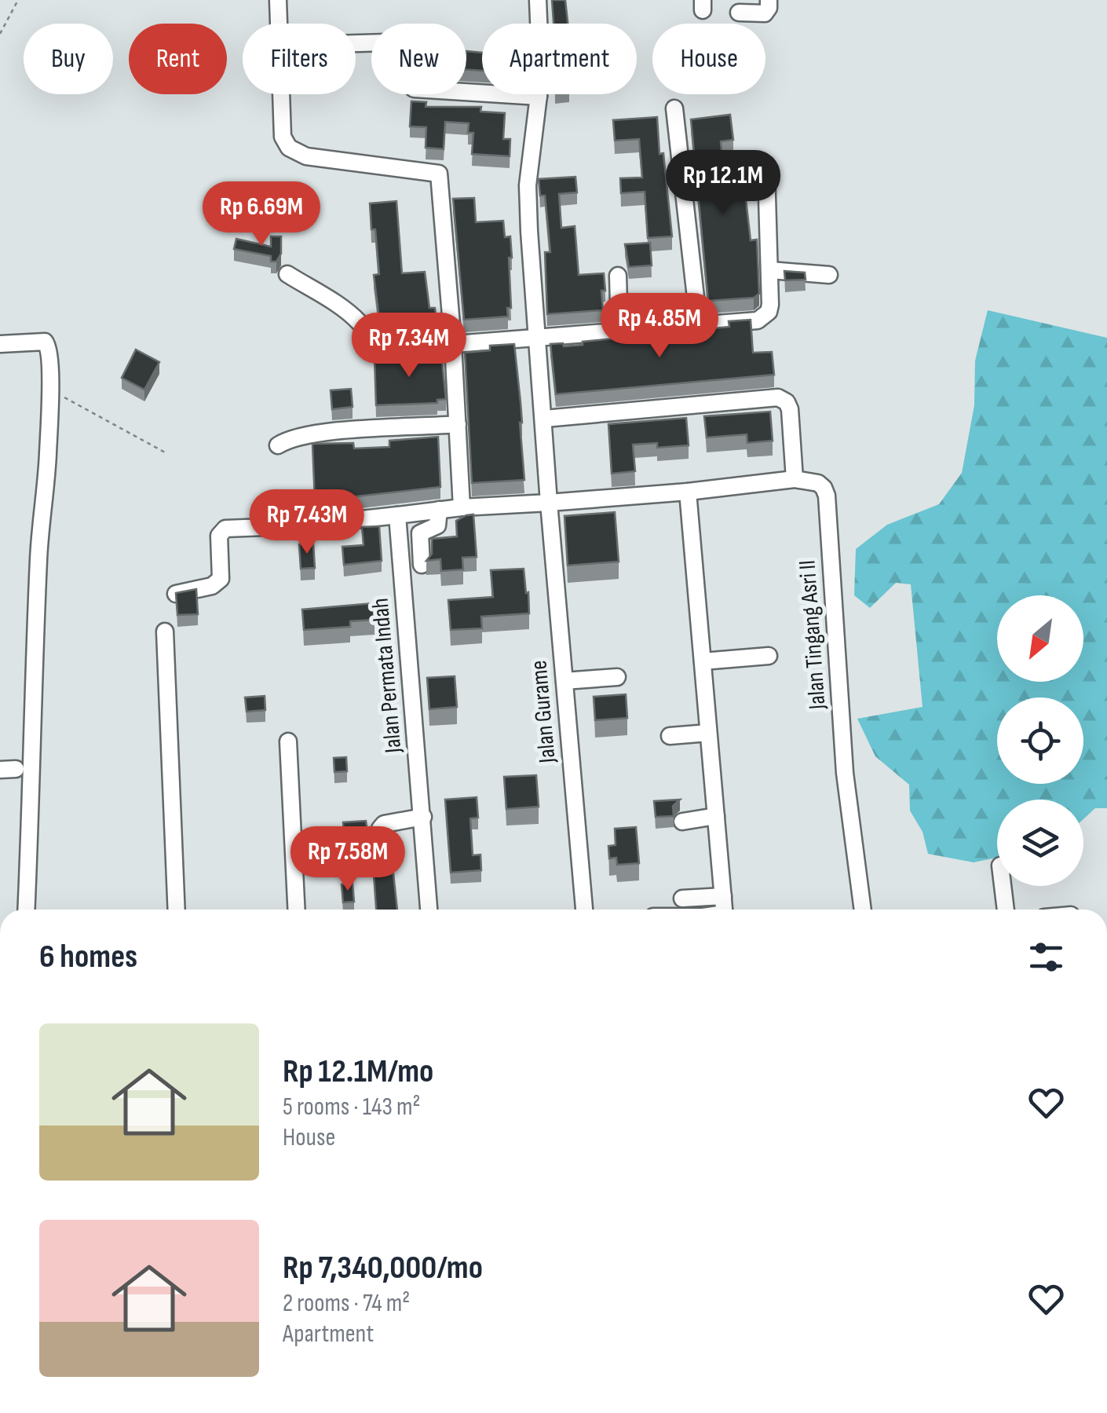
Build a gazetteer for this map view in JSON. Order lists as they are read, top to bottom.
{
  "streets": {
    "street": ["Jalan Tingang Asri II", "Jalan Permata Indah", "Jalan Gurame"]
  },
  "north": "bottom left",
  "page": {
    "chip": [
      "Buy",
      "Rent",
      "Filters",
      "New",
      "Apartment",
      "House"
    ],
    "price": [
      "Rp 12.1M",
      "Rp 6.69M",
      "Rp 4.85M",
      "Rp 7.34M",
      "Rp 7.43M",
      "Rp 7.58M"
    ],
    "heading": "6 homes",
    "list": [
      {
        "name": "Rp 12.1M/mo",
        "note": "5 rooms · 143 m² · House"
      },
      {
        "name": "Rp 7,340,000/mo",
        "note": "2 rooms · 74 m² · Apartment"
      }
    ]
  }
}
